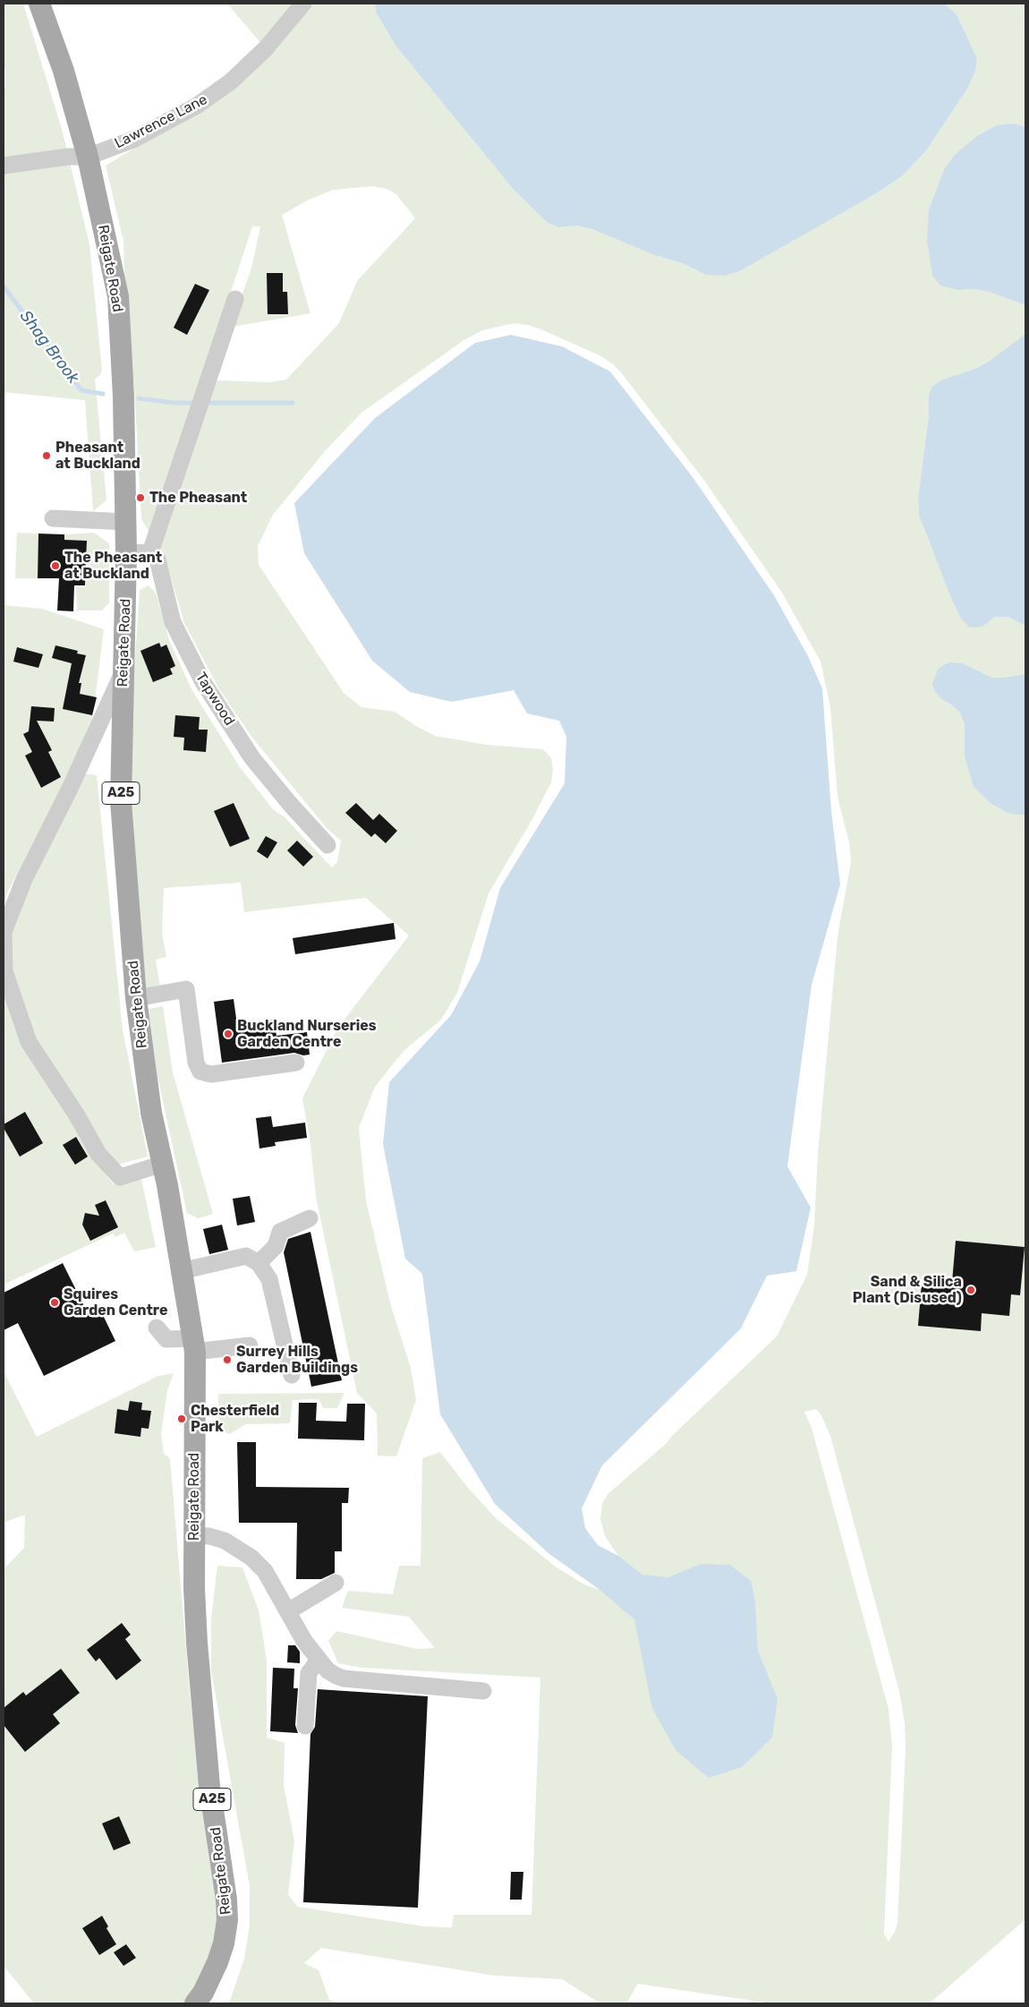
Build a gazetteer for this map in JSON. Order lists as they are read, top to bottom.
{
  "streets": {
    "main road": ["Reigate Road", "A25"],
    "street": ["Lawrence Lane", "Tapwood"]
  },
  "crossings": [
    ["Lawrence Lane", "Reigate Road"]
  ],
  "water": ["Shag Brook"],
  "places": [
    "Pheasant at Buckland",
    "The Pheasant",
    "The Pheasant at Buckland",
    "Buckland Nurseries Garden Centre",
    "Sand & Silica Plant (Disused)",
    "Squires Garden Centre",
    "Surrey Hills Garden Buildings",
    "Chesterfield Park"
  ]
}
